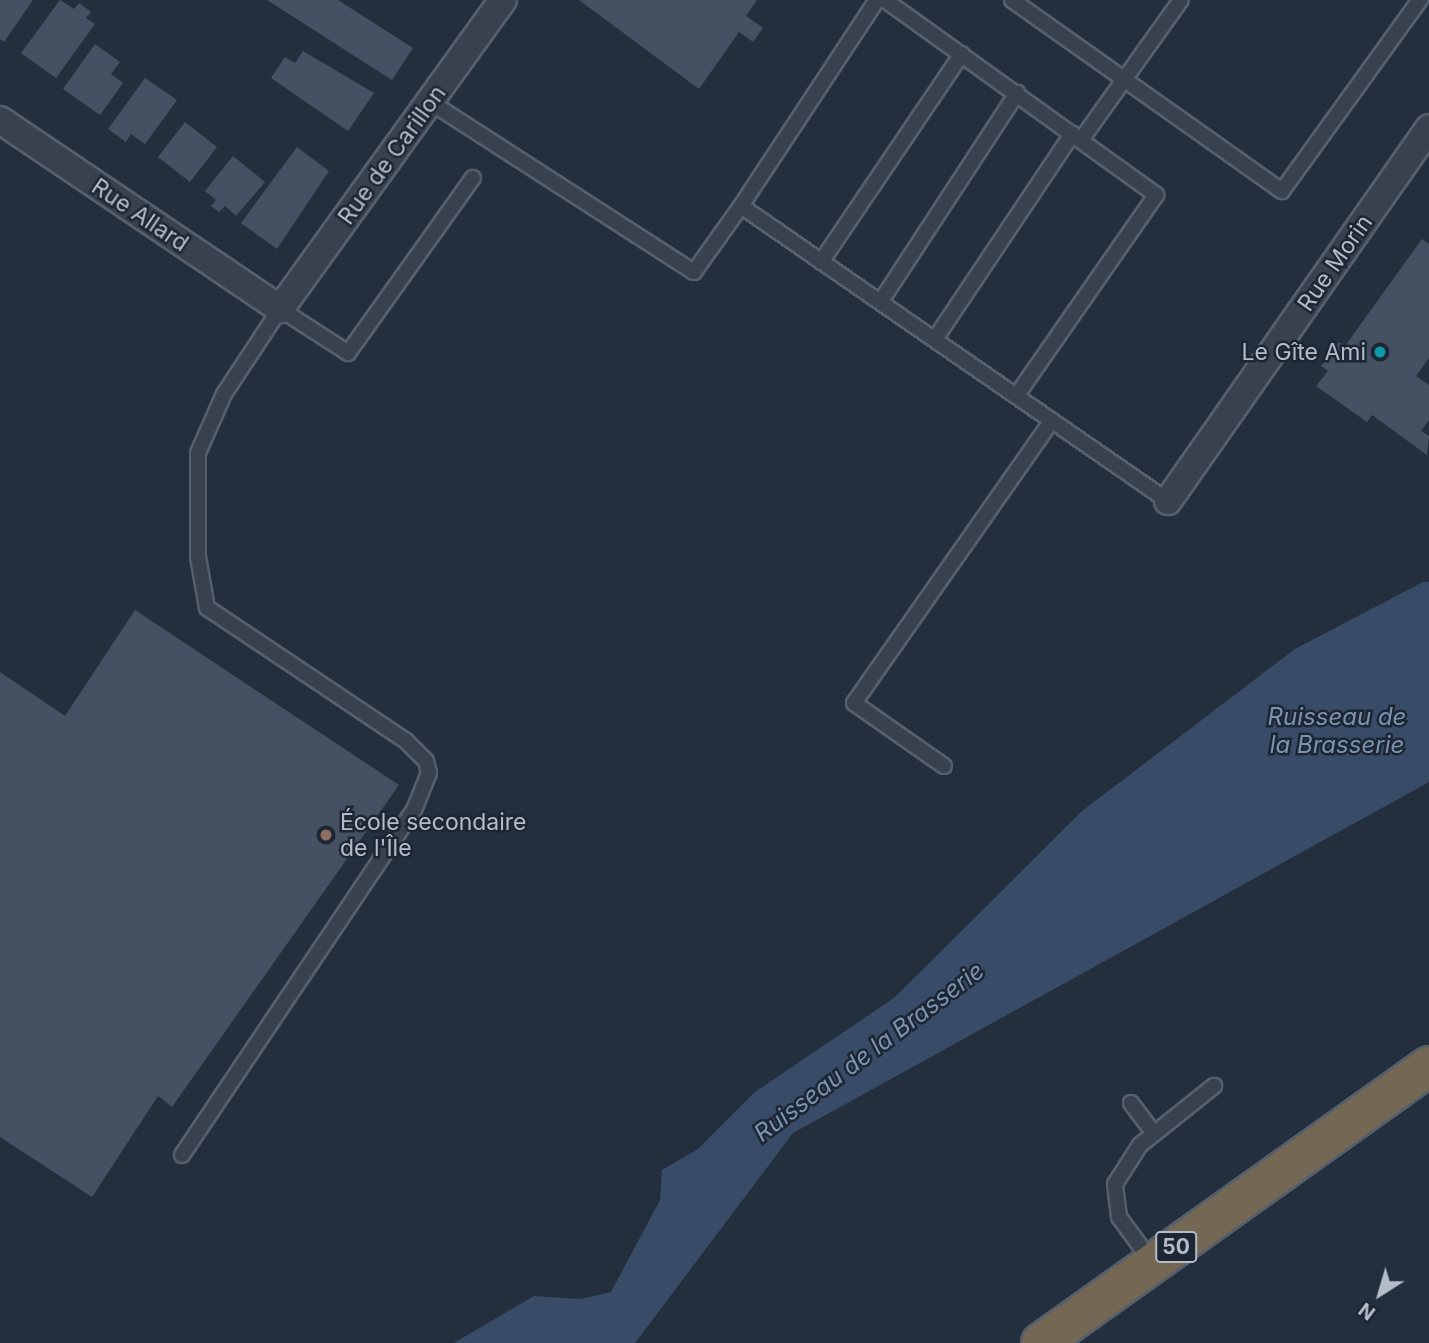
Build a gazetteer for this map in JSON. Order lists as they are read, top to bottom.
{
  "streets": {
    "highway": ["50"],
    "street": ["Rue de Carillon", "Rue Allard", "Rue Morin"]
  },
  "crossings": [
    ["Rue de Carillon", "Rue Allard"]
  ],
  "water": ["Ruisseau de la Brasserie"],
  "places": ["Le Gîte Ami", "École secondaire de l'Île"],
  "north": "bottom left"
}
